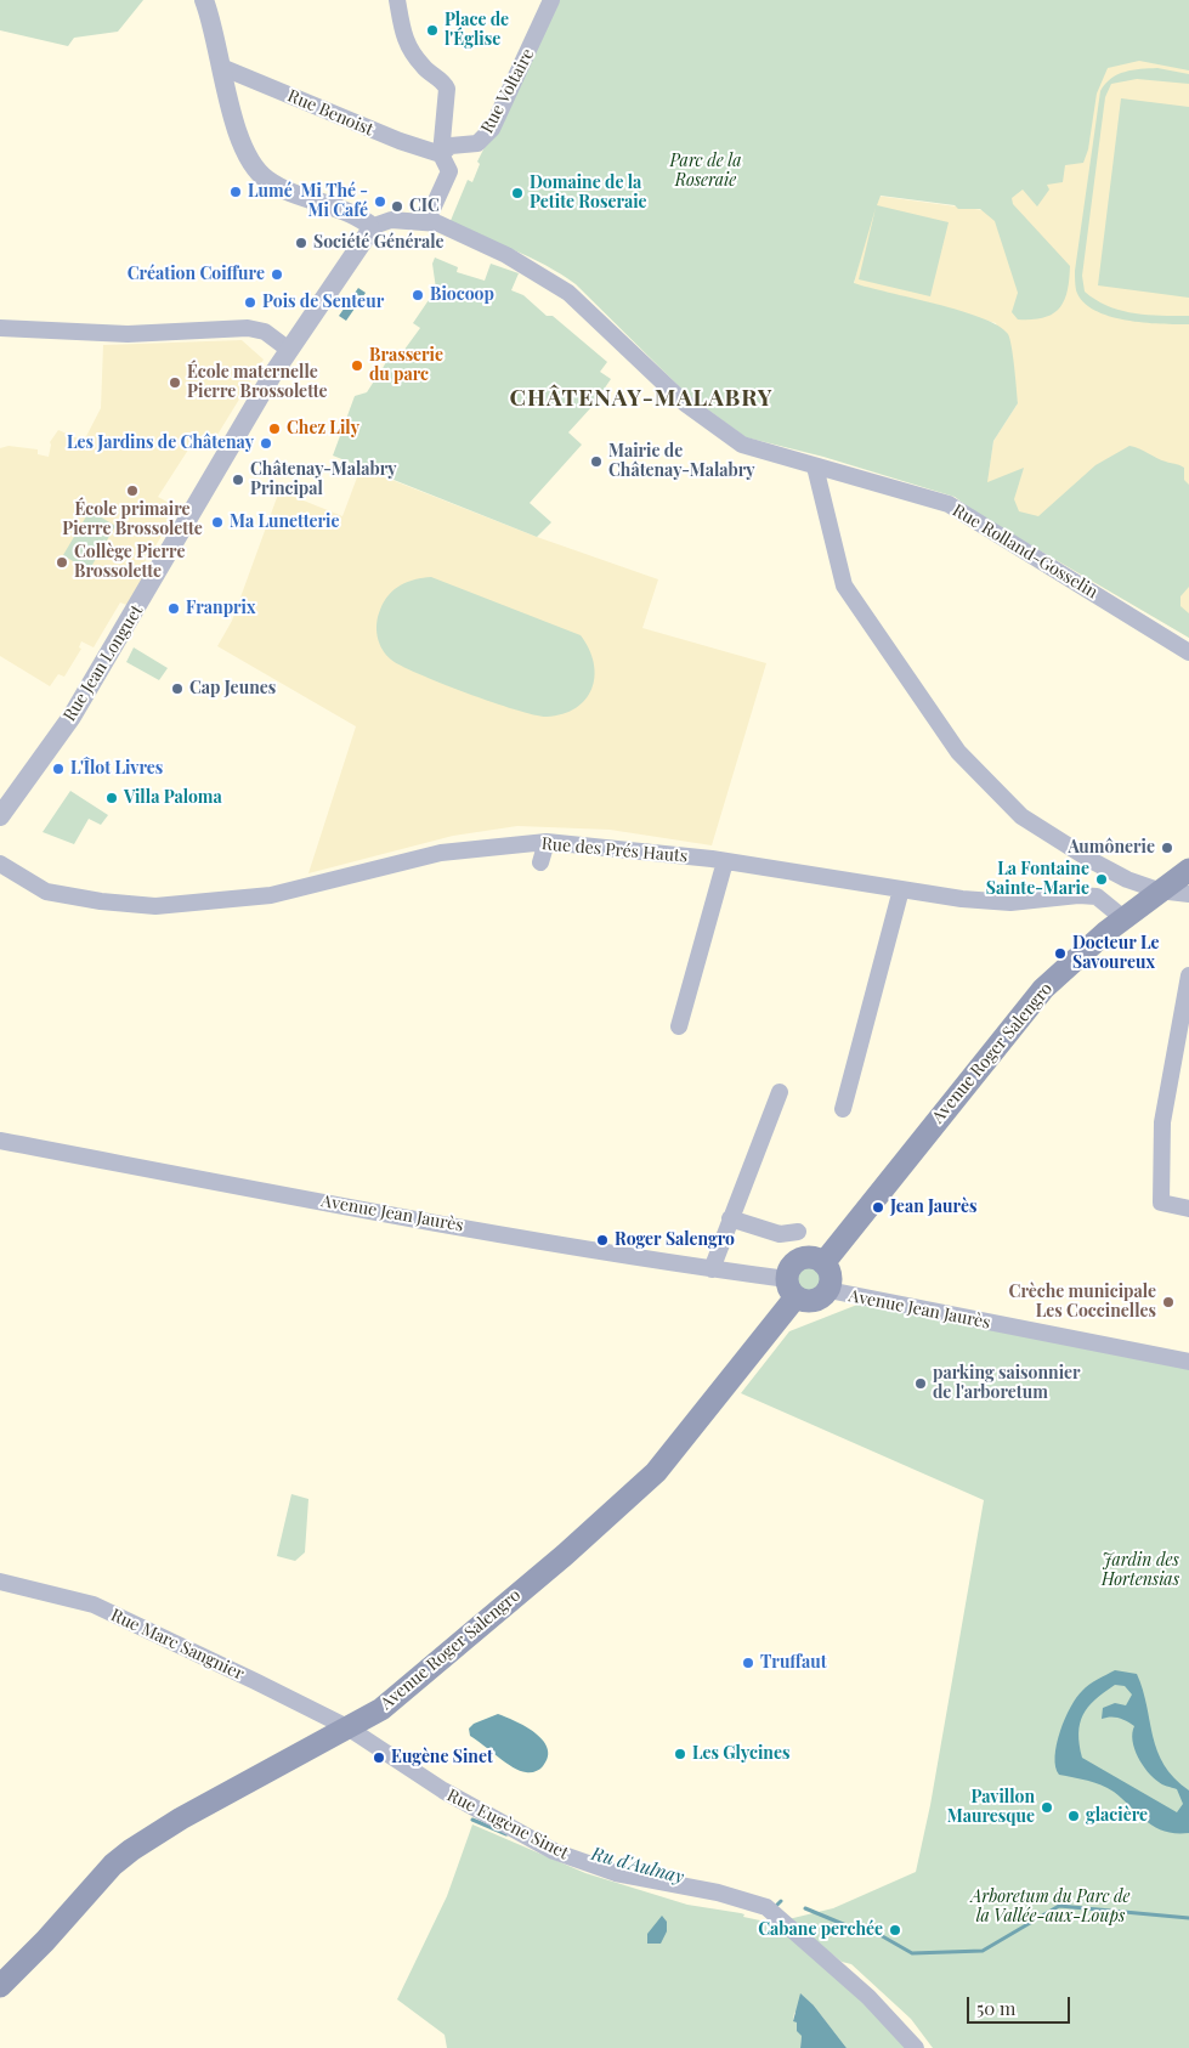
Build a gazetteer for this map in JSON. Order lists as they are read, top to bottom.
{
  "streets": {
    "main road": ["Avenue Roger Salengro"],
    "street": [
      "Rue Voltaire",
      "Rue Benoist",
      "Rue Rolland-Gosselin",
      "Rue Jean Longuet",
      "Rue des Prés Hauts",
      "Avenue Jean Jaurès",
      "Rue Marc Sangnier",
      "Rue Eugène Sinet"
    ]
  },
  "crossings": [
    ["Rue Voltaire", "Rue Benoist"],
    ["Rue Rolland-Gosselin", "Rue Jean Longuet"],
    ["Rue des Prés Hauts", "Avenue Roger Salengro"],
    ["Avenue Roger Salengro", "Avenue Jean Jaurès"],
    ["Avenue Roger Salengro", "Rue Marc Sangnier"],
    ["Avenue Roger Salengro", "Rue Eugène Sinet"],
    ["Rue Marc Sangnier", "Rue Eugène Sinet"]
  ],
  "districts": ["CHÂTENAY-MALABRY"],
  "water": ["Ru d'Aulnay"],
  "parks": ["Parc de la Roseraie", "Jardin des Hortensias", "Arboretum du Parc de la Vallée-aux-Loups"],
  "places": [
    "Place de l'Église",
    "Lumé",
    "Domaine de la Petite Roseraie",
    "Mi Thé - Mi Café",
    "CIC",
    "Société Générale",
    "Création Coiffure",
    "Biocoop",
    "Pois de Senteur",
    "Brasserie du parc",
    "École maternelle Pierre Brossolette",
    "Chez Lily",
    "Les Jardins de Châtenay",
    "Mairie de Châtenay-Malabry",
    "Châtenay-Malabry Principal",
    "École primaire Pierre Brossolette",
    "Ma Lunetterie",
    "Collège Pierre Brossolette",
    "Franprix",
    "Cap Jeunes",
    "L'Îlot Livres",
    "Villa Paloma",
    "Aumônerie",
    "La Fontaine Sainte-Marie",
    "Docteur Le Savoureux",
    "Jean Jaurès",
    "Roger Salengro",
    "Crèche municipale Les Coccinelles",
    "parking saisonnier de l'arboretum",
    "Truffaut",
    "Les Glycines",
    "Eugène Sinet",
    "Pavillon Mauresque",
    "glacière",
    "Cabane perchée"
  ],
  "scale_bar": "50 m"
}
